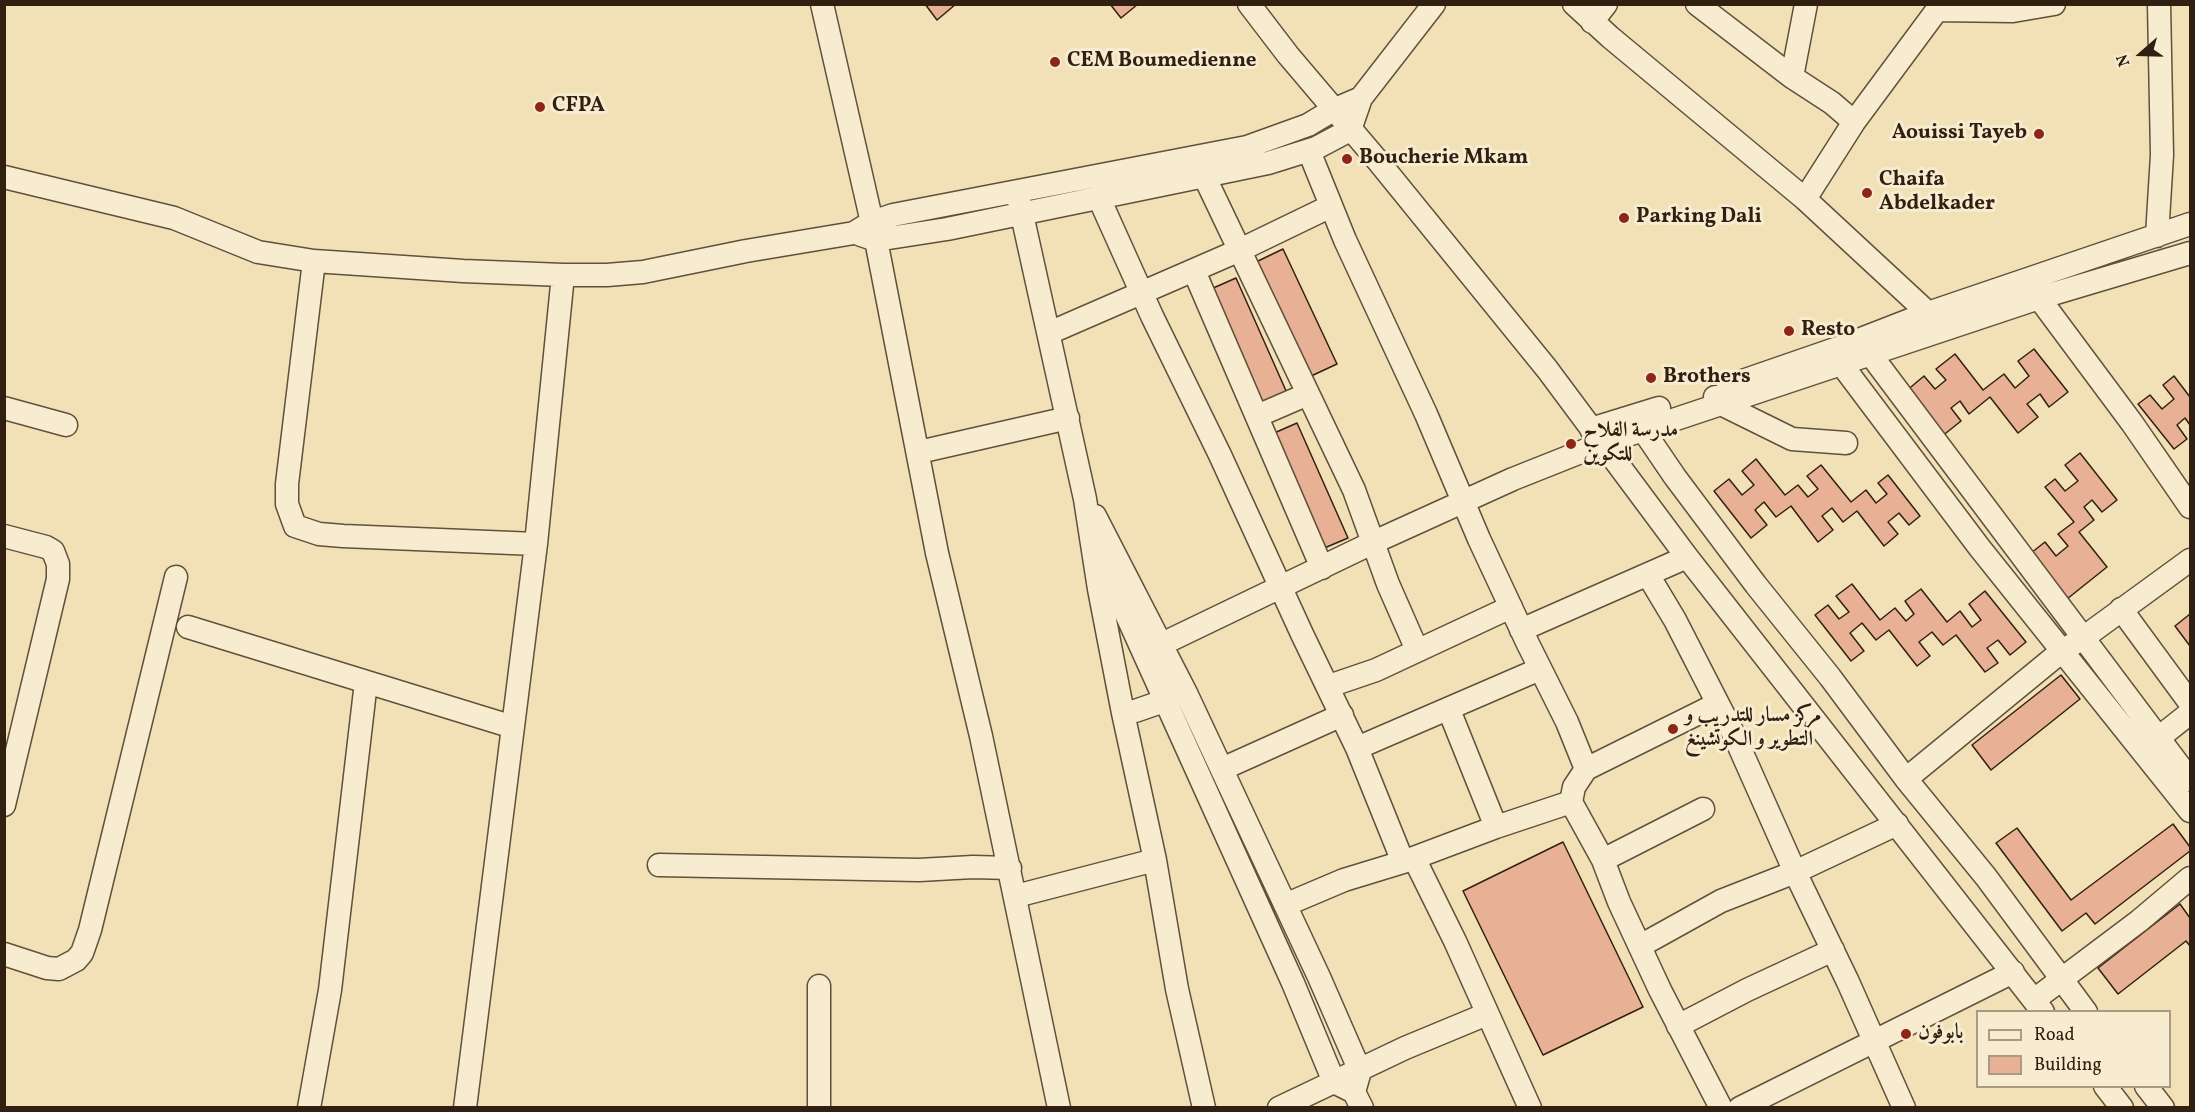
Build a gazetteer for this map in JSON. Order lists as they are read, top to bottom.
{
  "places": [
    "CEM Boumedienne",
    "CFPA",
    "Aouissi Tayeb",
    "Boucherie Mkam",
    "Chaifa Abdelkader",
    "Parking Dali",
    "Resto",
    "Brothers",
    "مدرسة الفلاح للتكوين",
    "مركز مسار للتدريب و التطوير و الكوتشينغ",
    "بابوفون"
  ],
  "legend": ["Road", "Building"],
  "north": "left"
}
